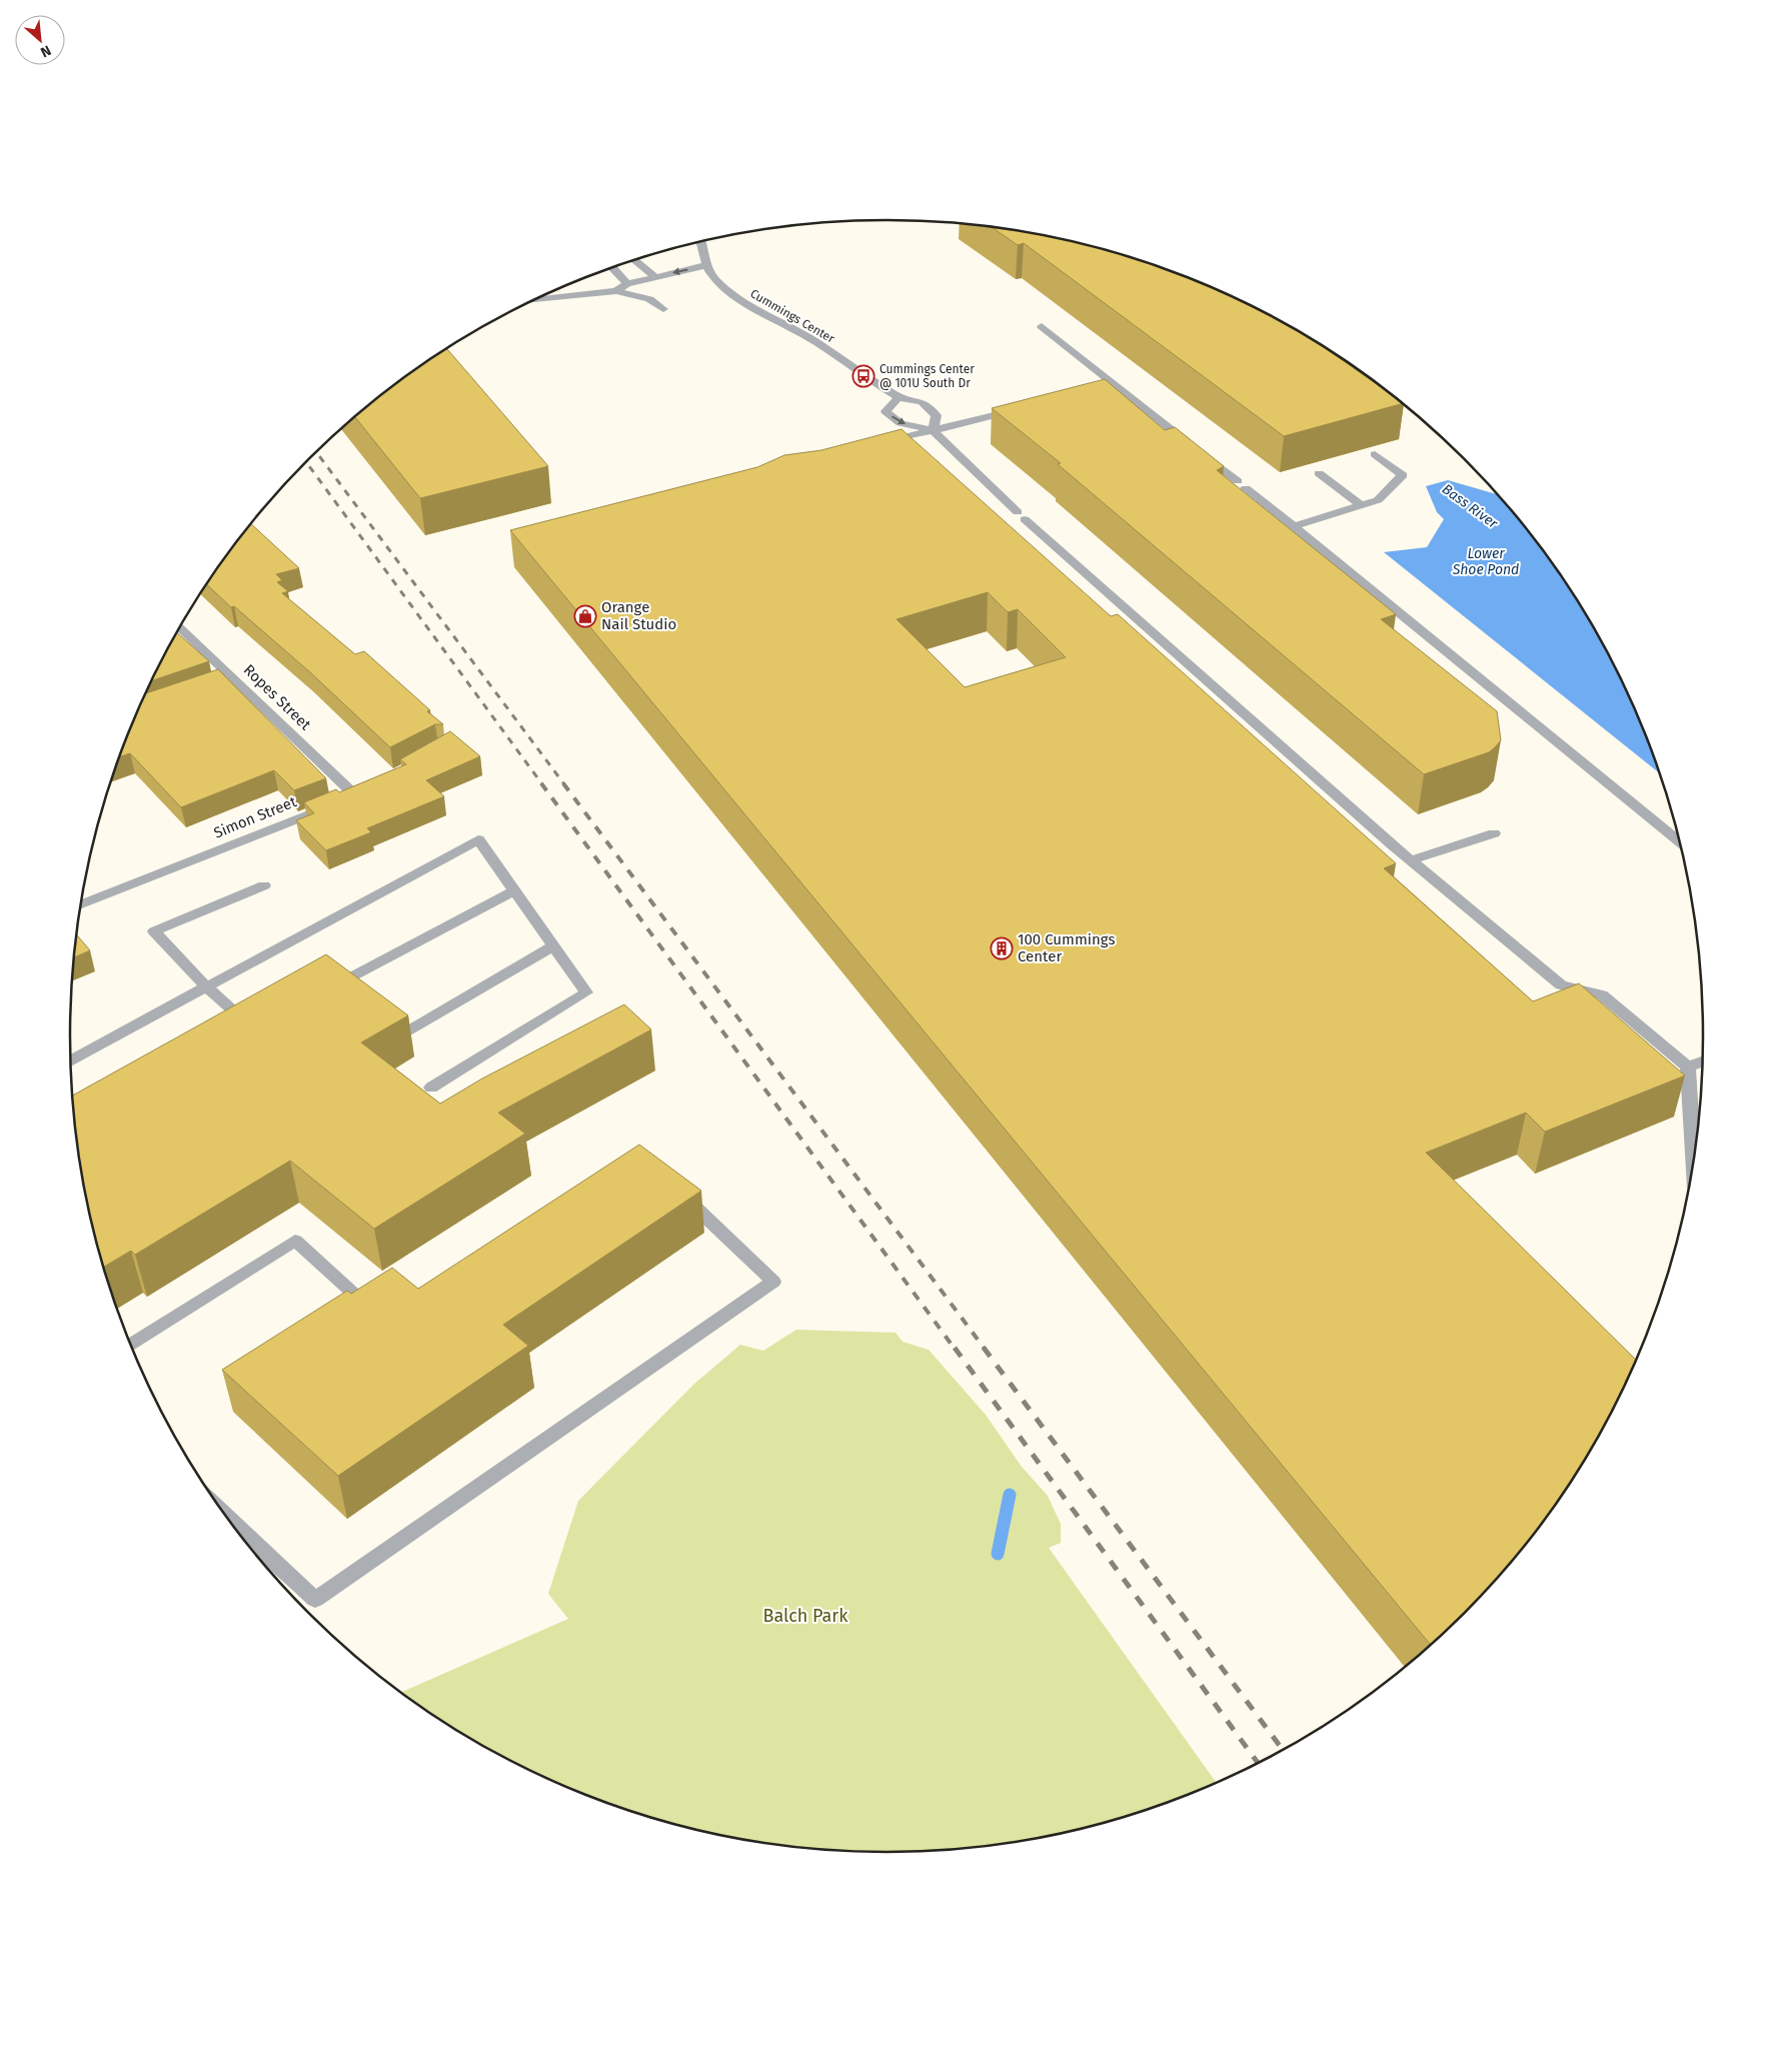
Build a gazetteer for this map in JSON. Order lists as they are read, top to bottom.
{
  "streets": {
    "street": ["Cummings Center", "Ropes Street", "Simon Street"]
  },
  "crossings": [
    ["Ropes Street", "Simon Street"]
  ],
  "water": ["Bass River", "Lower Shoe Pond"],
  "parks": ["Balch Park"],
  "places": {
    "bus stop": ["Cummings Center @ 101U South Dr"],
    "shop": ["Orange Nail Studio"],
    "building": ["100 Cummings Center"]
  },
  "north": "bottom right"
}
